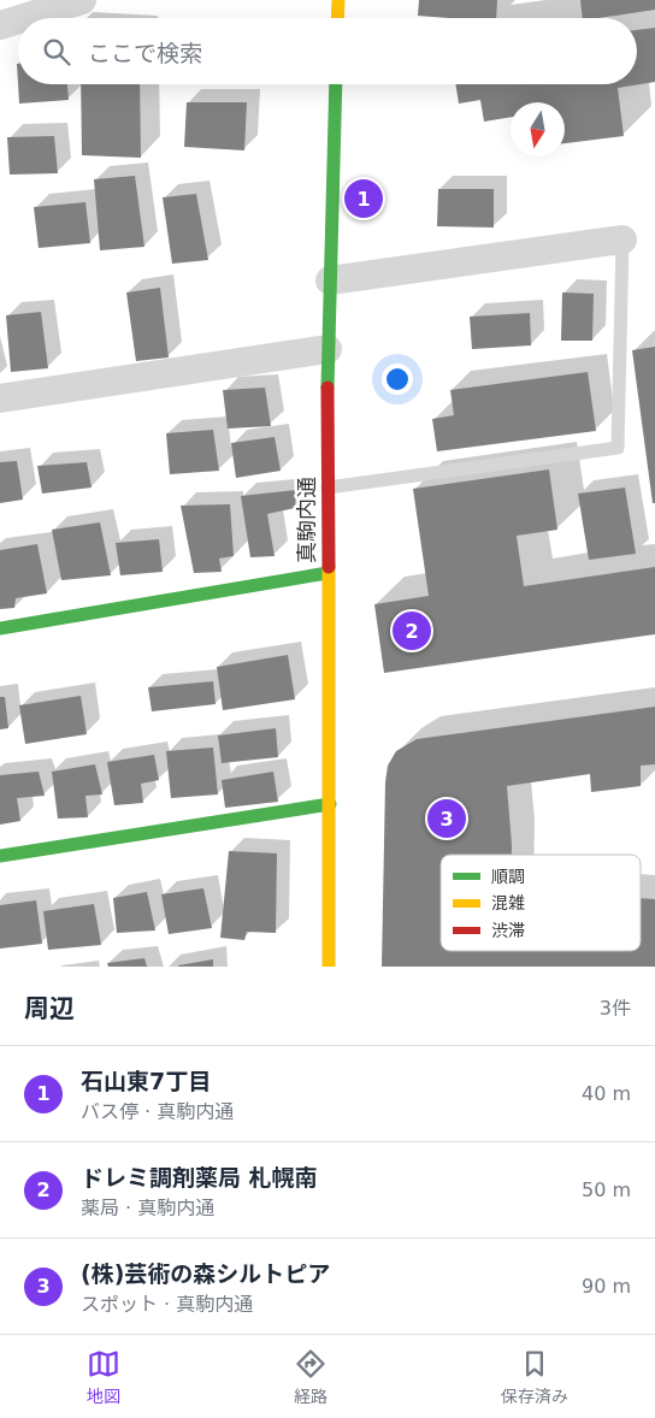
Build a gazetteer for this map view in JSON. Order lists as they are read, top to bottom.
{
  "streets": {
    "main road": ["真駒内通"]
  },
  "legend": ["順調", "混雑", "渋滞"],
  "north": "bottom",
  "page": {
    "search": "ここで検索",
    "pins": ["1", "2", "3"],
    "heading": ["周辺", "3件"],
    "list": [
      {
        "mark": "1",
        "name": "石山東7丁目",
        "note": "バス停 · 真駒内通",
        "value": "40 m"
      },
      {
        "mark": "2",
        "name": "ドレミ調剤薬局 札幌南",
        "note": "薬局 · 真駒内通",
        "value": "50 m"
      },
      {
        "mark": "3",
        "name": "(株)芸術の森シルトピア",
        "note": "スポット · 真駒内通",
        "value": "90 m"
      }
    ],
    "nav": ["地図", "経路", "保存済み"]
  }
}
